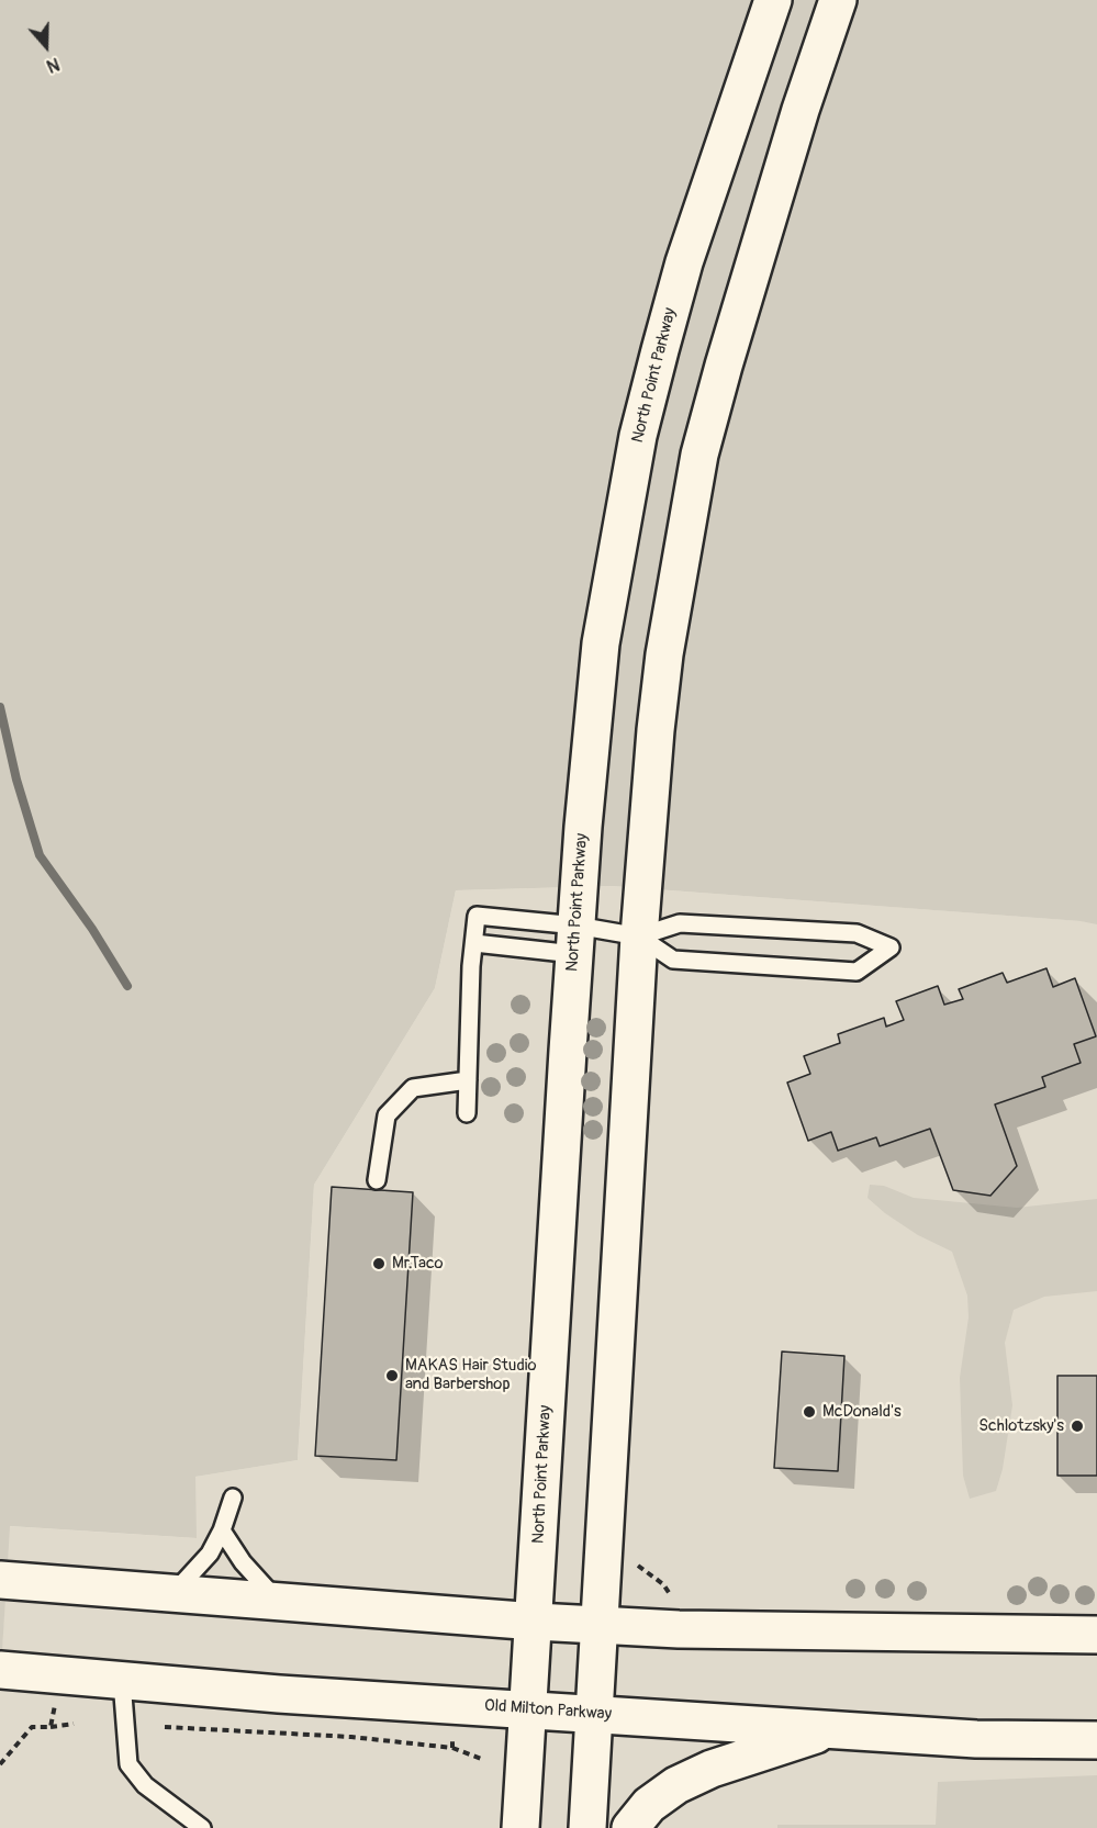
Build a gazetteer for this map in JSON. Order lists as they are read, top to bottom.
{
  "streets": {
    "main road": ["North Point Parkway", "Old Milton Parkway"]
  },
  "crossings": [
    ["North Point Parkway", "Old Milton Parkway"]
  ],
  "places": [
    "Mr.Taco",
    "MAKAS Hair Studio and Barbershop",
    "McDonald's",
    "Schlotzsky's"
  ],
  "north": "bottom"
}
